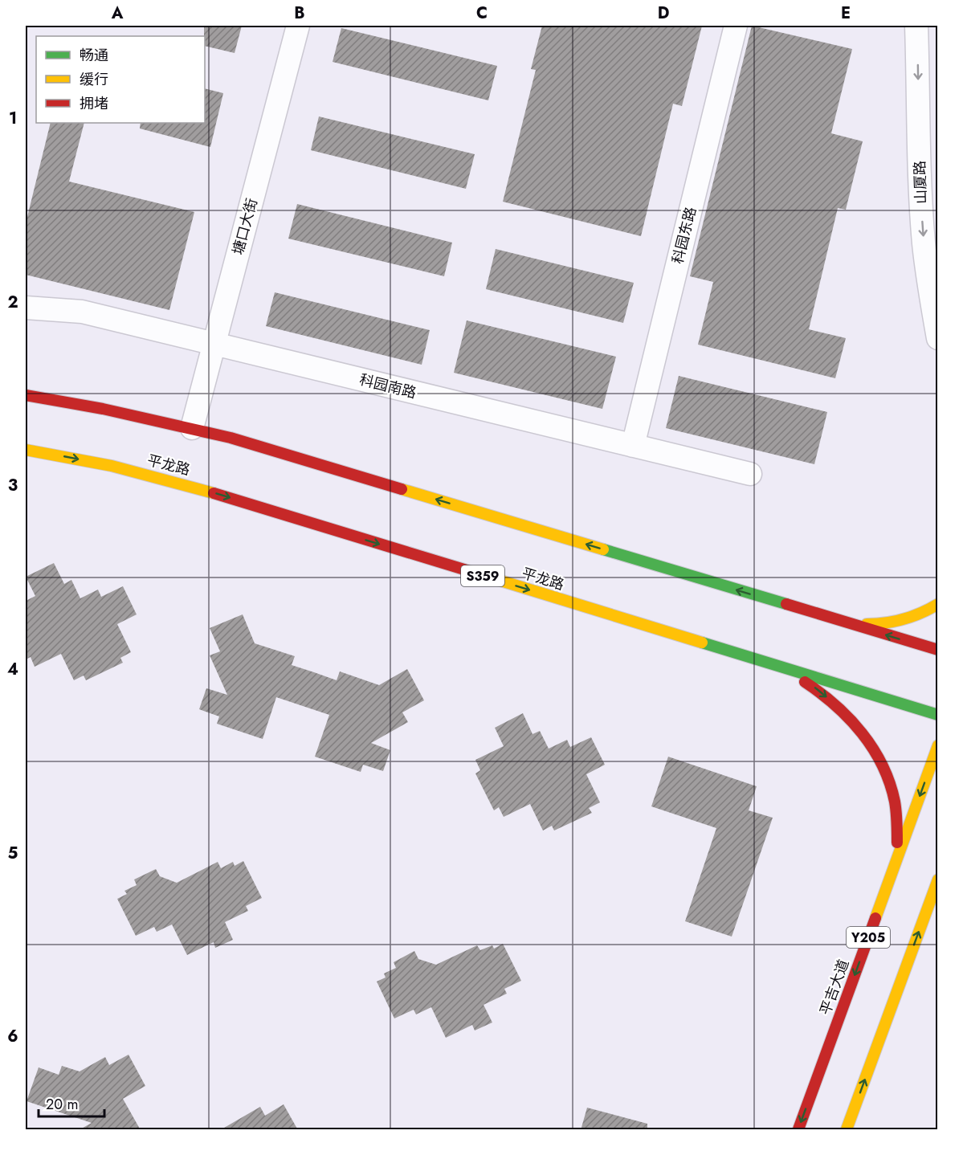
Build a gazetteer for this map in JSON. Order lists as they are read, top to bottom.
{
  "streets": {
    "main road": [
      "平龙路",
      "S359",
      "Y205",
      "平吉大道"
    ],
    "street": [
      "山厦路",
      "塘口大街",
      "科园东路",
      "科园南路"
    ]
  },
  "crossings": [
    ["塘口大街", "科园南路"],
    ["科园东路", "科园南路"]
  ],
  "one_way": ["山厦路"],
  "legend": ["畅通", "缓行", "拥堵"],
  "scale_bar": "20 m",
  "grid": {
    "columns": [
      "A",
      "B",
      "C",
      "D",
      "E"
    ],
    "rows": [
      "1",
      "2",
      "3",
      "4",
      "5",
      "6"
    ]
  }
}
